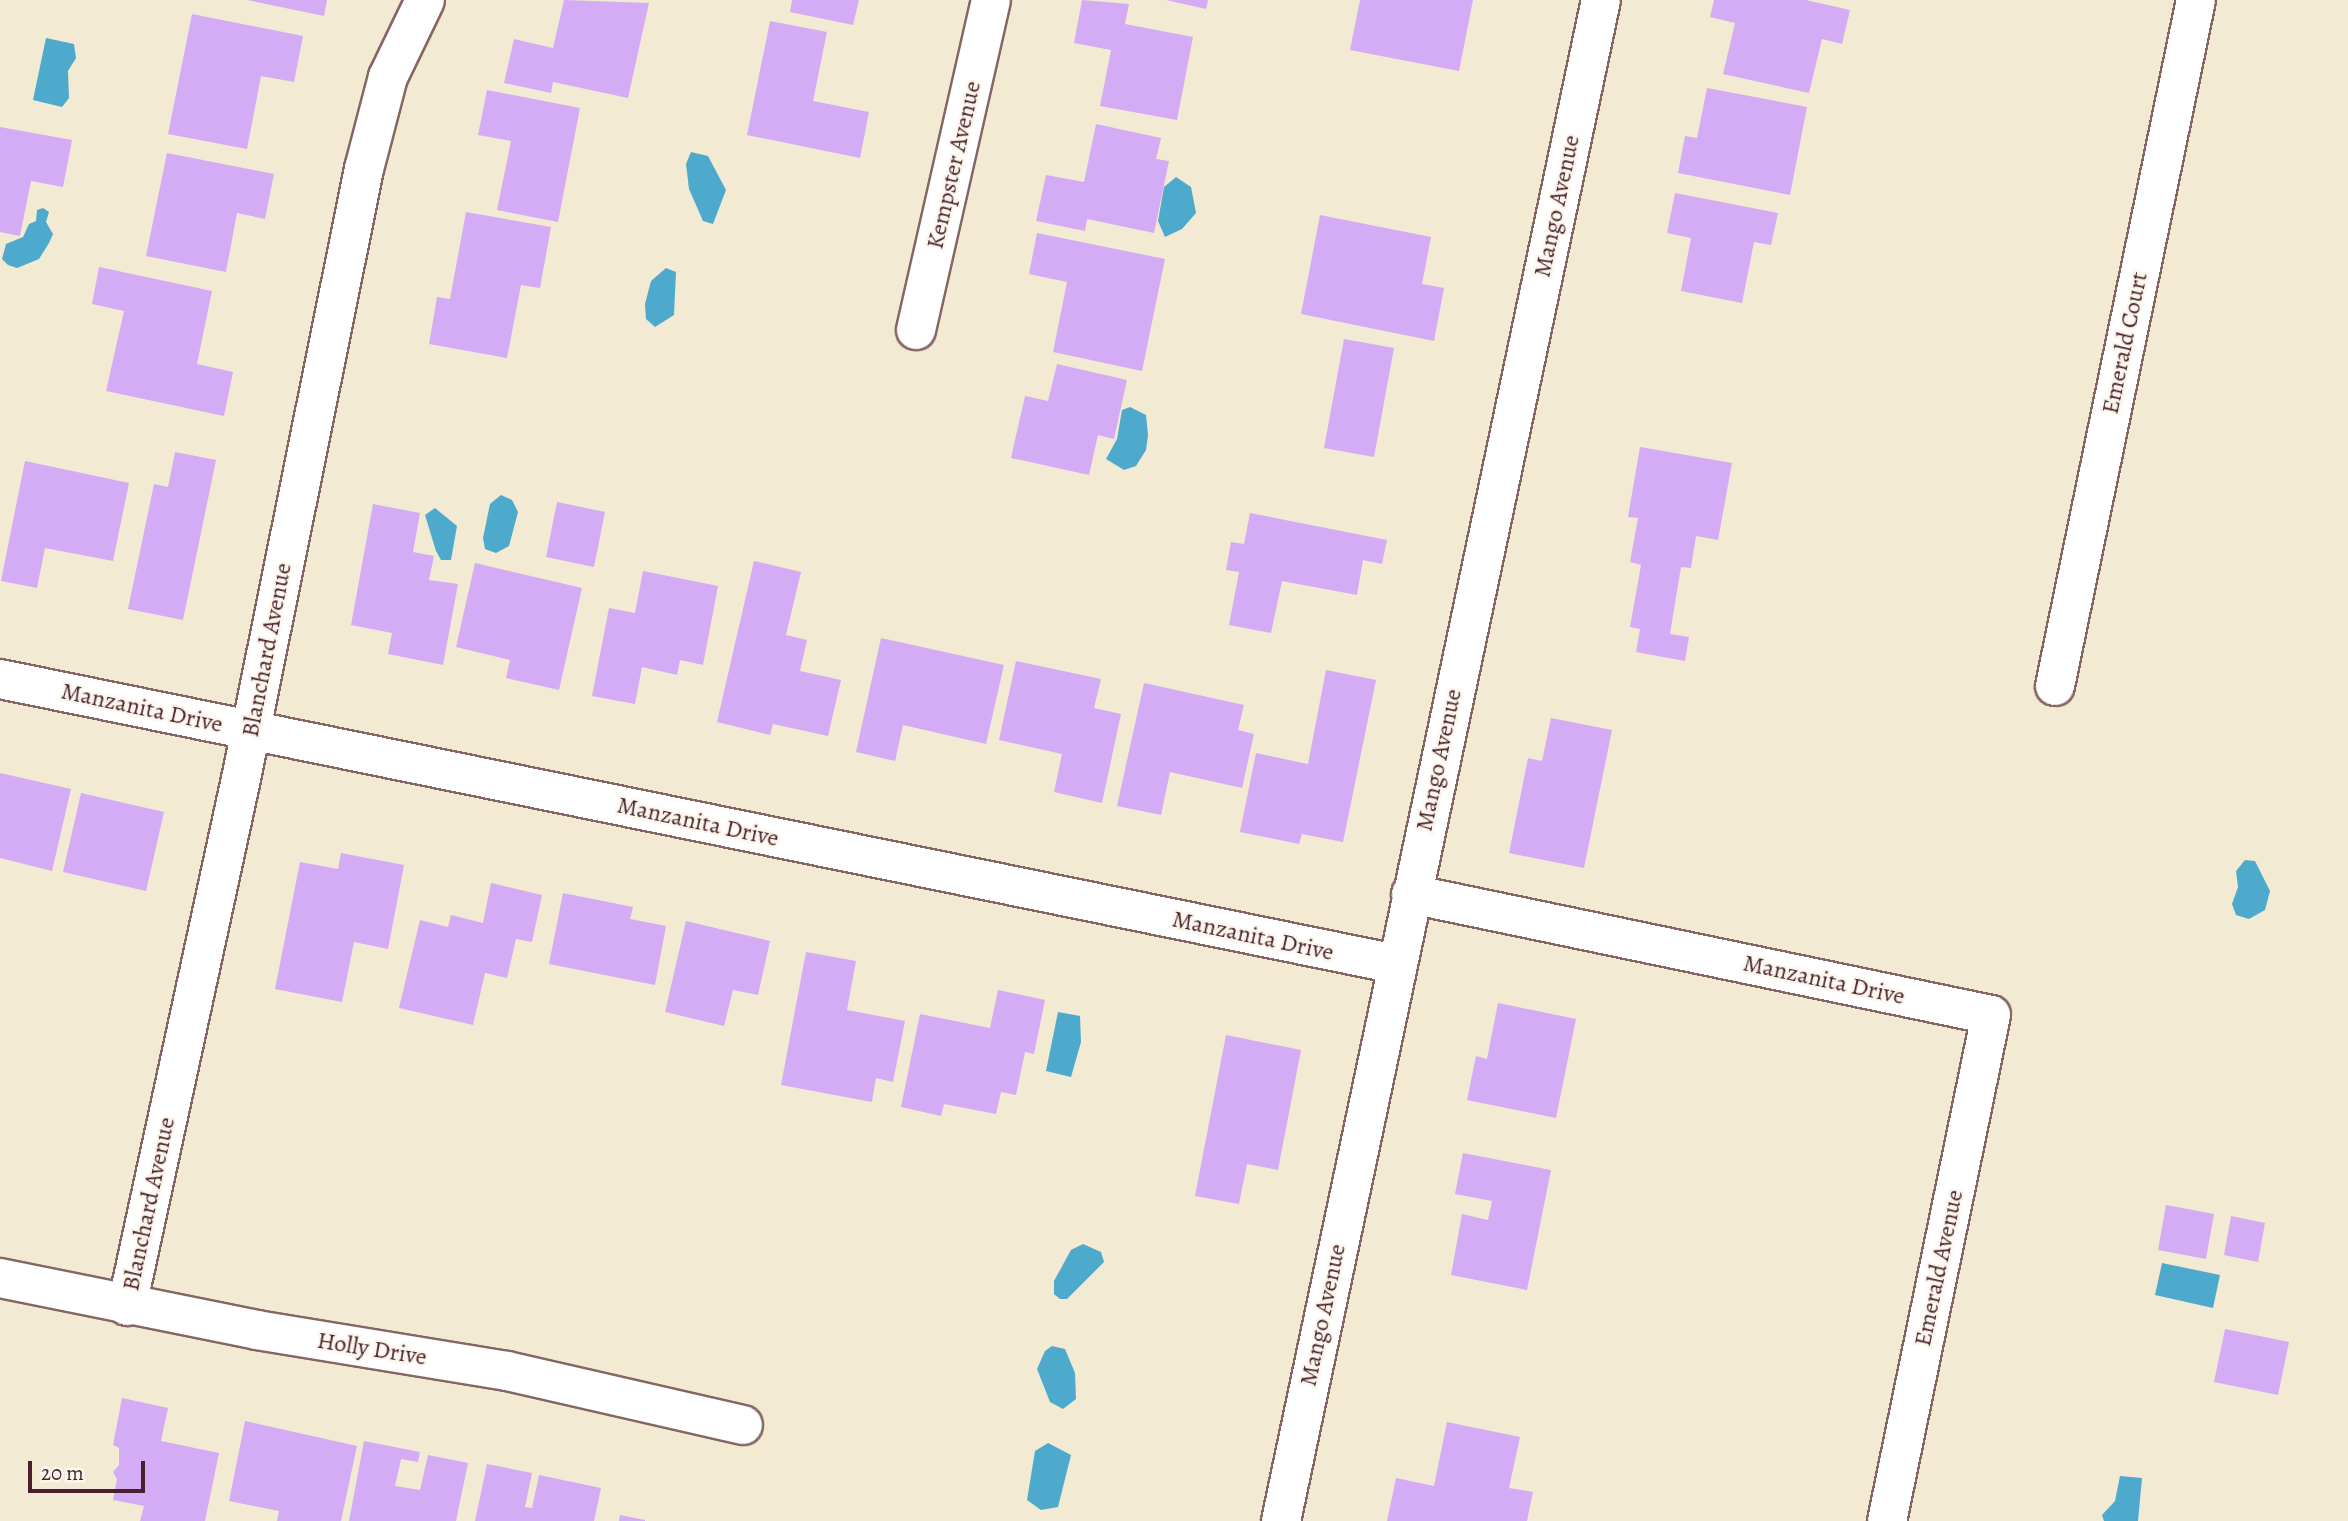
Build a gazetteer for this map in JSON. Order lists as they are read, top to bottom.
{
  "streets": {
    "street": [
      "Kempster Avenue",
      "Mango Avenue",
      "Emerald Court",
      "Blanchard Avenue",
      "Manzanita Drive",
      "Emerald Avenue",
      "Holly Drive"
    ]
  },
  "crossings": [
    ["Mango Avenue", "Manzanita Drive"],
    ["Blanchard Avenue", "Manzanita Drive"],
    ["Blanchard Avenue", "Holly Drive"],
    ["Manzanita Drive", "Emerald Avenue"]
  ],
  "scale_bar": "20 m"
}
